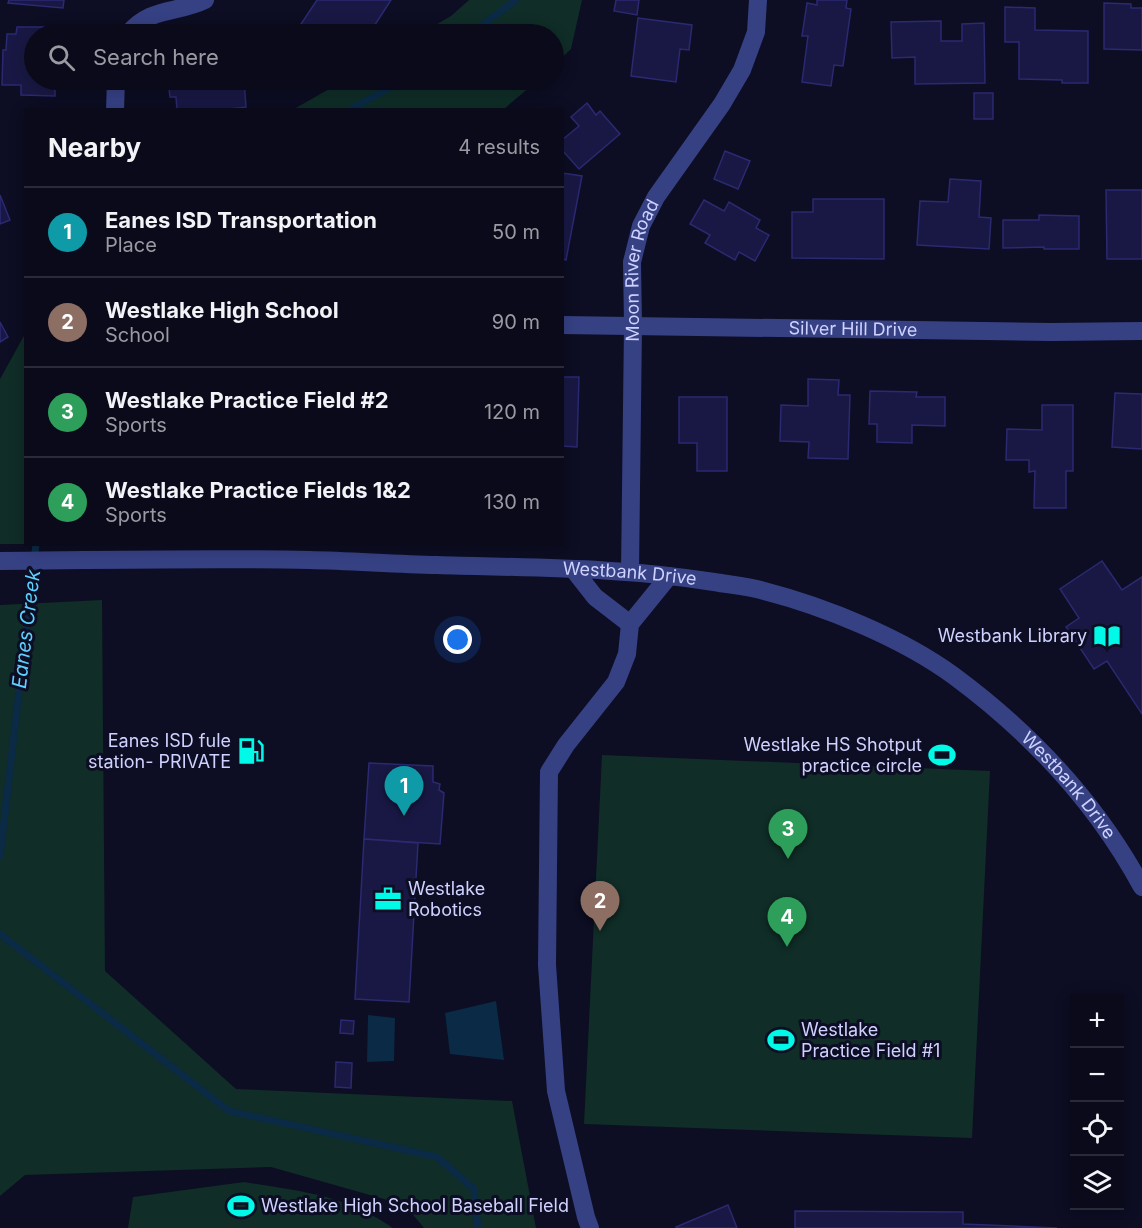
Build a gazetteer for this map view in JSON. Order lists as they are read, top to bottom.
{
  "streets": {
    "street": ["Moon River Road", "Silver Hill Drive", "Westbank Drive"]
  },
  "crossings": [
    ["Moon River Road", "Silver Hill Drive"],
    ["Moon River Road", "Westbank Drive"]
  ],
  "water": ["Eanes Creek"],
  "places": {
    "library": ["Westbank Library"],
    "fuel station": ["Eanes ISD fule station- PRIVATE"],
    "sports": ["Westlake HS Shotput practice circle", "Westlake Practice Field #1", "Westlake High School Baseball Field"],
    "office": ["Westlake Robotics"]
  },
  "page": {
    "search": "Search here",
    "heading": ["Nearby", "4 results"],
    "list": [
      {
        "mark": "1",
        "name": "Eanes ISD Transportation",
        "note": "Place",
        "value": "50 m"
      },
      {
        "mark": "2",
        "name": "Westlake High School",
        "note": "School",
        "value": "90 m"
      },
      {
        "mark": "3",
        "name": "Westlake Practice Field #2",
        "note": "Sports",
        "value": "120 m"
      },
      {
        "mark": "4",
        "name": "Westlake Practice Fields 1&2",
        "note": "Sports",
        "value": "130 m"
      }
    ],
    "pins": [
      "1",
      "3",
      "2",
      "4"
    ],
    "map_buttons": ["+", "−"]
  }
}
